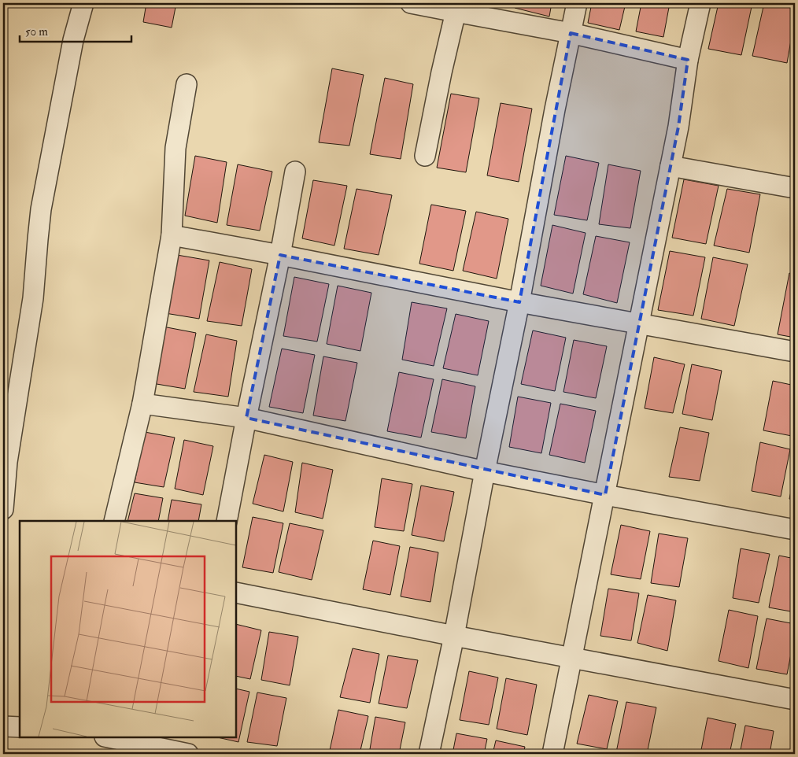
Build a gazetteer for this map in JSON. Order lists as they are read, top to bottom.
{
  "scale_bar": "50 m"
}
